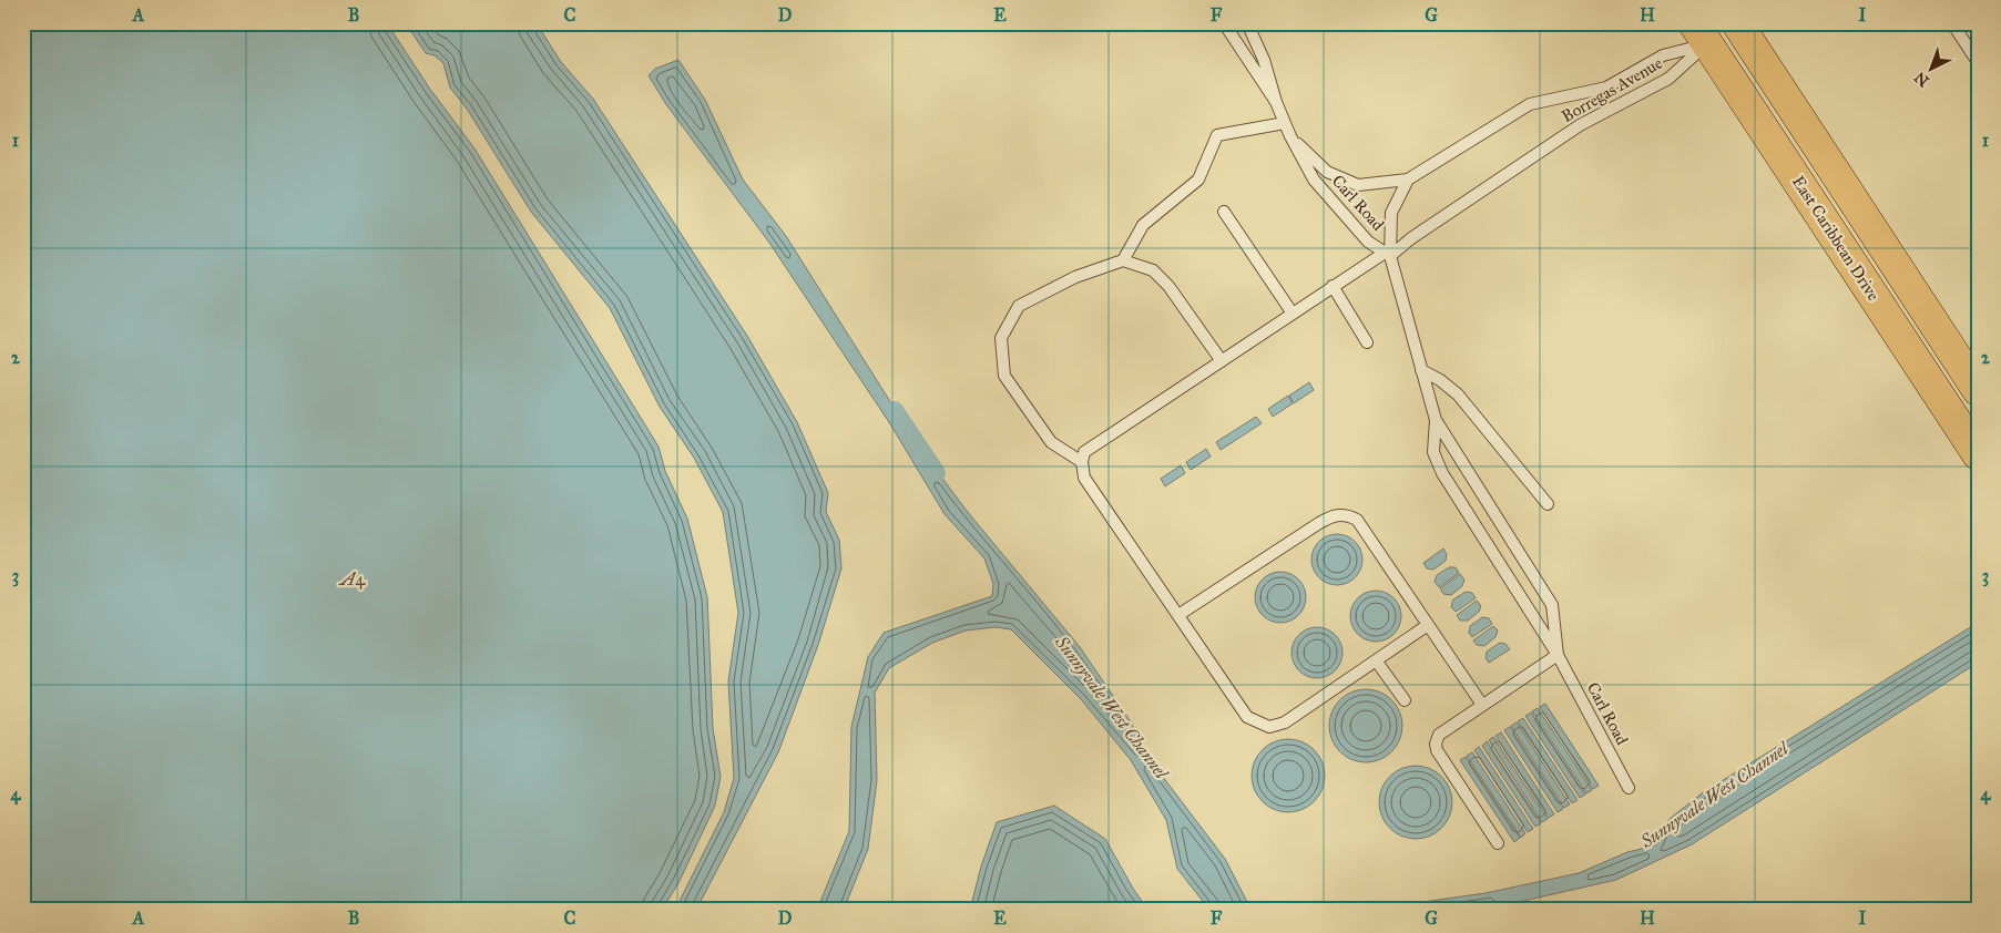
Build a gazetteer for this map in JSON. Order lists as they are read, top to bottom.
{
  "streets": {
    "main road": ["East Caribbean Drive"],
    "lane": ["Borregas Avenue", "Carl Road"]
  },
  "crossings": [
    ["Borregas Avenue", "Carl Road"],
    ["Borregas Avenue", "East Caribbean Drive"]
  ],
  "water": ["A4", "Sunnyvale West Channel"],
  "north": "bottom left",
  "grid": {
    "columns": [
      "A",
      "B",
      "C",
      "D",
      "E",
      "F",
      "G",
      "H",
      "I"
    ],
    "rows": [
      "1",
      "2",
      "3",
      "4"
    ]
  }
}
